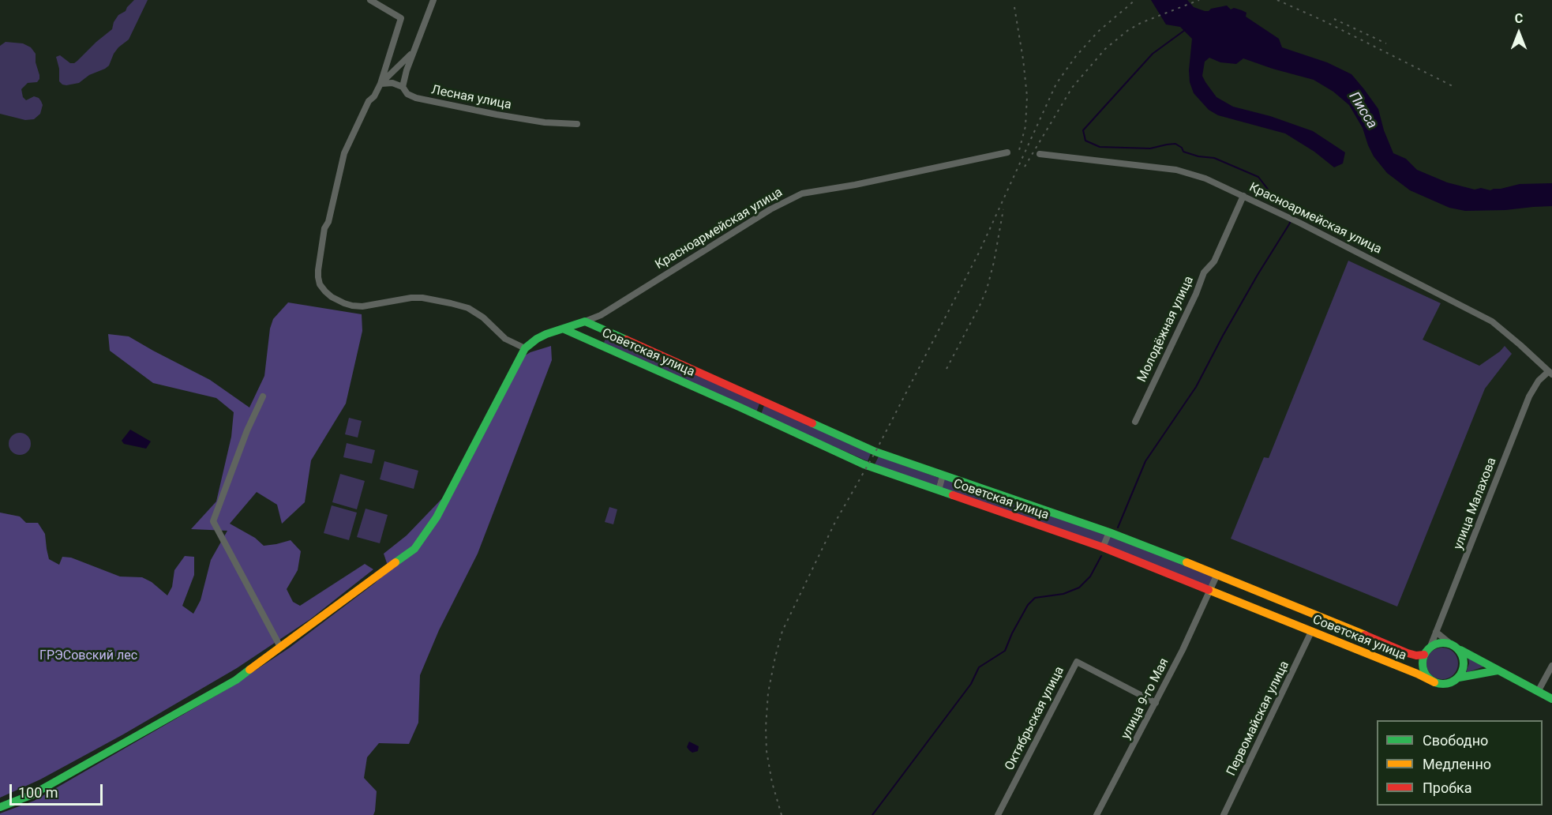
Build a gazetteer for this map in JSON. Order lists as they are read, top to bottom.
{
  "streets": {
    "main road": ["Красноармейская улица", "Советская улица"],
    "street": [
      "Лесная улица",
      "Молодёжная улица",
      "улица Малахова",
      "улица 9-го Мая",
      "Октябрьская улица",
      "Первомайская улица"
    ]
  },
  "crossings": [
    ["Красноармейская улица", "Молодёжная улица"],
    ["Красноармейская улица", "Советская улица"],
    ["Красноармейская улица", "улица Малахова"],
    ["Советская улица", "улица Малахова"],
    ["Советская улица", "улица 9-го Мая"],
    ["Советская улица", "Первомайская улица"],
    ["улица 9-го Мая", "Октябрьская улица"]
  ],
  "water": ["Писса"],
  "parks": ["ГРЭСовский лес"],
  "legend": ["Свободно", "Медленно", "Пробка"],
  "scale_bar": "100 m",
  "north": "top"
}
